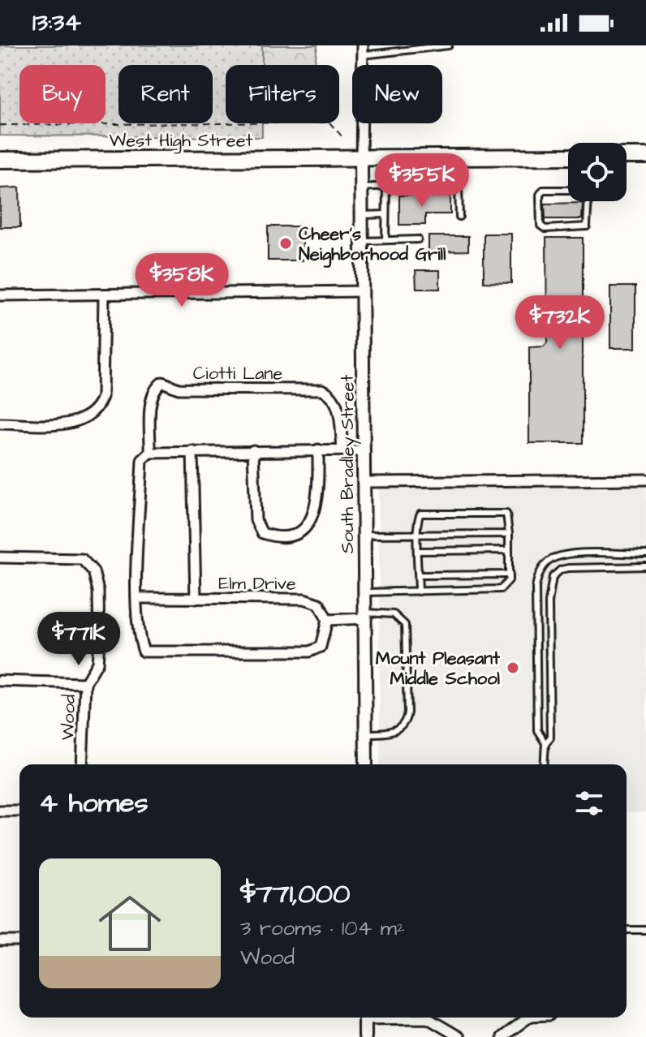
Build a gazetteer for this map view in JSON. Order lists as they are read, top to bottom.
{
  "streets": {
    "main road": ["West High Street"],
    "street": [
      "Ciotti Lane",
      "South Bradley Street",
      "Elm Drive",
      "Wood"
    ]
  },
  "crossings": [
    ["West High Street", "South Bradley Street"]
  ],
  "places": ["Cheer's Neighborhood Grill", "Mount Pleasant Middle School"],
  "page": {
    "status": "13:34",
    "chip": [
      "Buy",
      "Rent",
      "Filters",
      "New"
    ],
    "price": [
      "$355K",
      "$358K",
      "$732K",
      "$771K"
    ],
    "heading": "4 homes",
    "list": [
      {
        "name": "$771,000",
        "note": "3 rooms · 104 m² · Wood"
      }
    ]
  }
}
